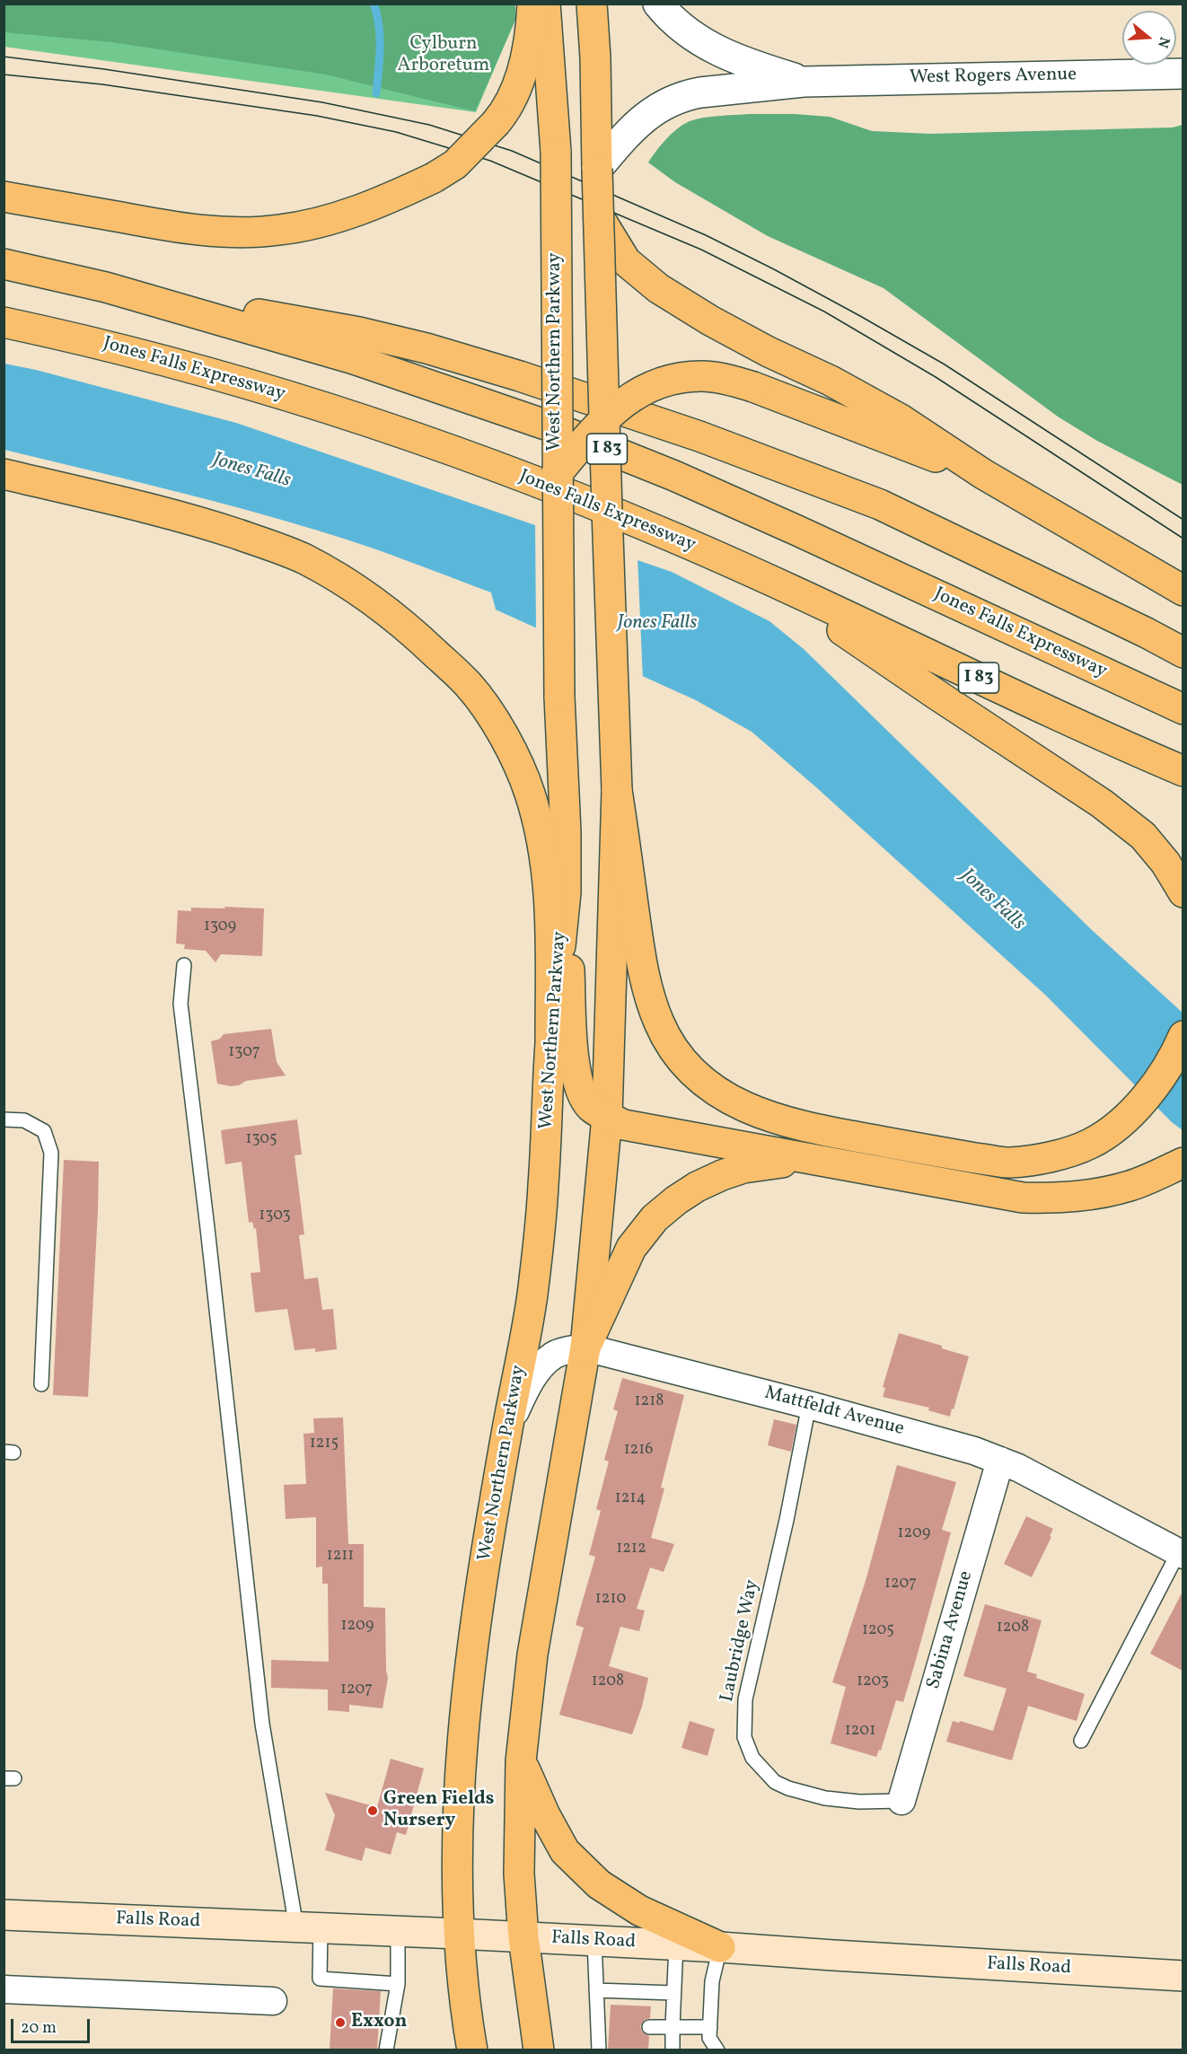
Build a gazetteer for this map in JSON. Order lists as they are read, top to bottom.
{
  "streets": {
    "main road": [
      "West Northern Parkway",
      "Jones Falls Expressway",
      "I 83",
      "Falls Road"
    ],
    "street": ["West Rogers Avenue", "Mattfeldt Avenue", "Sabina Avenue"],
    "lane": ["Laubridge Way"]
  },
  "crossings": [
    ["West Northern Parkway", "Mattfeldt Avenue"],
    ["West Northern Parkway", "Falls Road"],
    ["Mattfeldt Avenue", "Sabina Avenue"],
    ["Mattfeldt Avenue", "Laubridge Way"],
    ["Sabina Avenue", "Laubridge Way"]
  ],
  "water": ["Jones Falls"],
  "parks": ["Cylburn Arboretum"],
  "places": ["Green Fields Nursery", "Exxon"],
  "house_numbers": [
    "1309",
    "1307",
    "1305",
    "1303",
    "1218",
    "1215",
    "1216",
    "1214",
    "1209",
    "1212",
    "1211",
    "1207",
    "1210",
    "1209",
    "1208",
    "1205",
    "1208",
    "1203",
    "1207",
    "1201"
  ],
  "scale_bar": "20 m",
  "north": "right"
}
